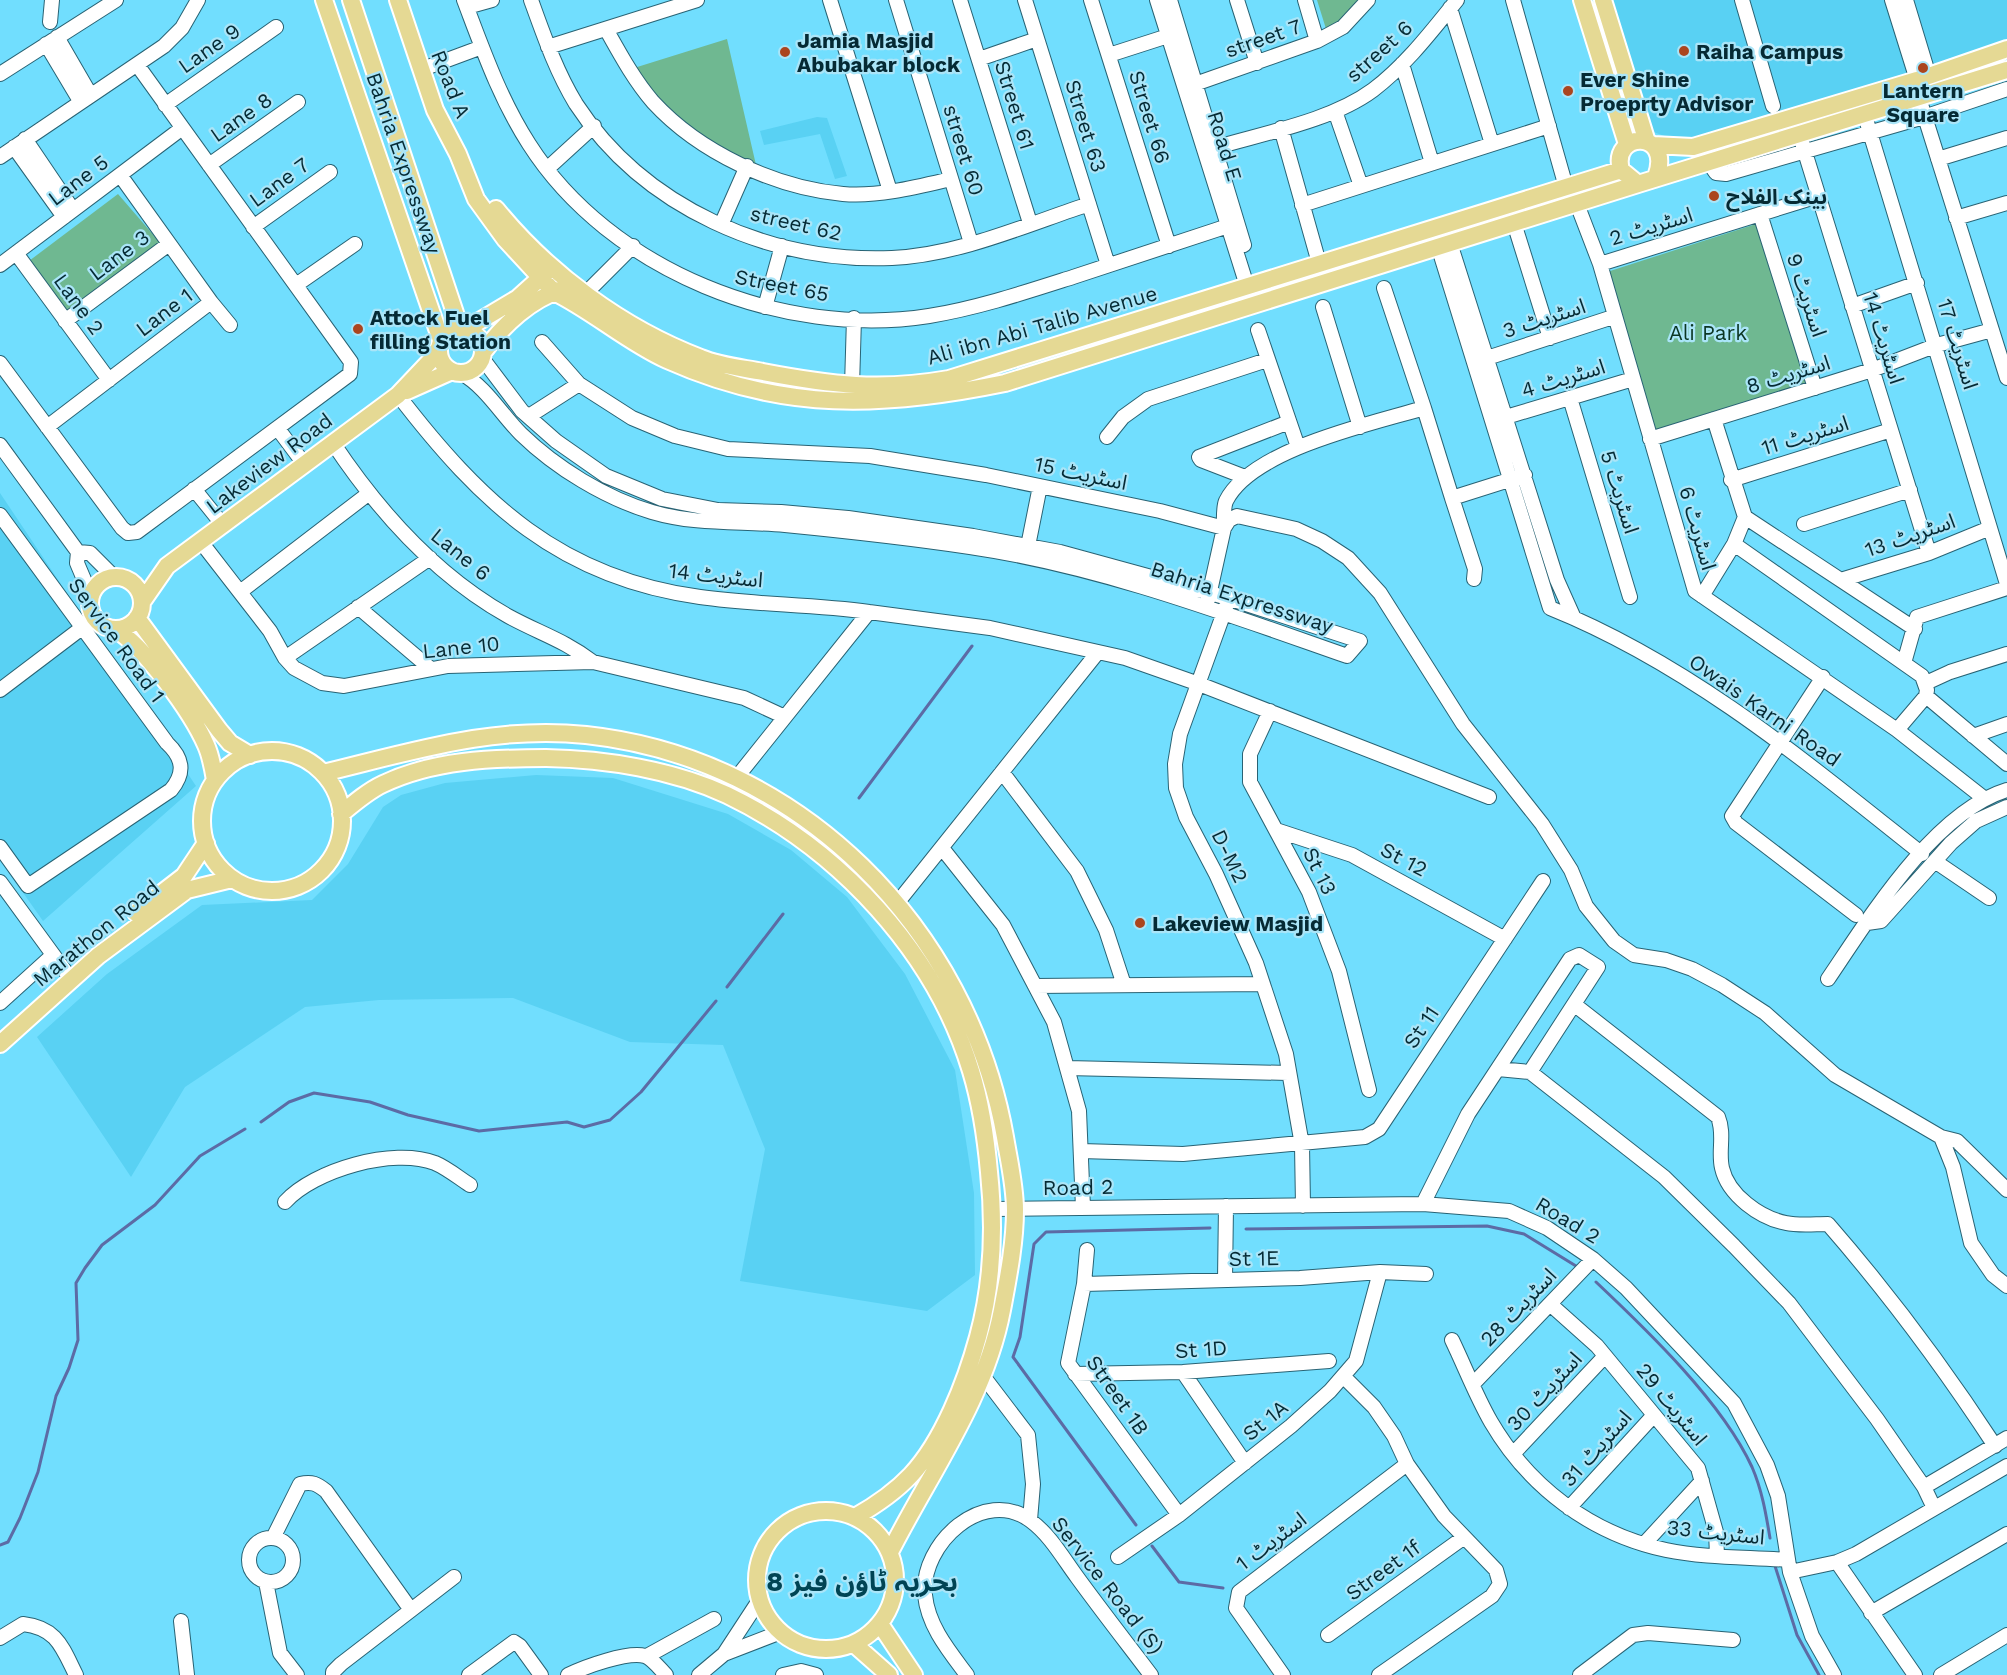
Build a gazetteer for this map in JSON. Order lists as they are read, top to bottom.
{
  "streets": {
    "main road": [
      "Road A",
      "Bahria Expressway",
      "Ali ibn Abi Talib Avenue",
      "Lakeview Road",
      "Marathon Road"
    ],
    "street": [
      "street 7",
      "Lane 9",
      "street 6",
      "Street 61",
      "Lane 8",
      "Street 66",
      "Street 63",
      "Road E",
      "street 60",
      "Lane 5",
      "Lane 7",
      "street 62",
      "اسٹریٹ 2",
      "Lane 3",
      "Street 65",
      "اسٹریٹ 9",
      "Lane 2",
      "Lane 1",
      "اسٹریٹ 3",
      "اسٹریٹ 14",
      "اسٹریٹ 17",
      "اسٹریٹ 8",
      "اسٹریٹ 4",
      "اسٹریٹ 11",
      "اسٹریٹ 15",
      "اسٹریٹ 5",
      "اسٹریٹ 6",
      "اسٹریٹ 13",
      "Lane 6",
      "Service Road 1",
      "Lane 10",
      "Owais Karni Road",
      "D-M2",
      "St 12",
      "St 13",
      "St 11",
      "Road 2",
      "St 1E",
      "اسٹریٹ 28",
      "St 1D",
      "اسٹریٹ 30",
      "Street 1B",
      "اسٹریٹ 29",
      "St 1A",
      "اسٹریٹ 31",
      "اسٹریٹ 33",
      "اسٹریٹ 1",
      "Street 1f",
      "Service Road (S)"
    ]
  },
  "crossings": [
    ["street 7", "Road E"],
    ["street 6", "Road E"],
    ["Road A", "Ali ibn Abi Talib Avenue"],
    ["Street 61", "street 62"],
    ["Street 66", "Street 65"],
    ["Street 63", "street 62"],
    ["Street 63", "Street 65"],
    ["Road E", "Street 65"],
    ["Road E", "Ali ibn Abi Talib Avenue"],
    ["street 60", "street 62"],
    ["Bahria Expressway", "D-M2"],
    ["Lane 5", "Lane 2"],
    ["Lane 5", "Lane 1"],
    ["اسٹریٹ 2", "اسٹریٹ 9"],
    ["اسٹریٹ 2", "اسٹریٹ 14"],
    ["اسٹریٹ 2", "اسٹریٹ 6"],
    ["Lane 3", "Lane 2"],
    ["Lane 3", "Lane 1"],
    ["اسٹریٹ 9", "اسٹریٹ 8"],
    ["Lane 2", "Lane 1"],
    ["اسٹریٹ 3", "اسٹریٹ 6"],
    ["Ali ibn Abi Talib Avenue", "اسٹریٹ 6"],
    ["Ali ibn Abi Talib Avenue", "Owais Karni Road"],
    ["اسٹریٹ 14", "اسٹریٹ 8"],
    ["اسٹریٹ 14", "اسٹریٹ 11"],
    ["اسٹریٹ 14", "Lakeview Road"],
    ["اسٹریٹ 14", "اسٹریٹ 13"],
    ["اسٹریٹ 14", "D-M2"],
    ["اسٹریٹ 14", "St 13"],
    ["اسٹریٹ 17", "اسٹریٹ 8"],
    ["اسٹریٹ 17", "اسٹریٹ 13"],
    ["اسٹریٹ 8", "اسٹریٹ 6"],
    ["اسٹریٹ 4", "اسٹریٹ 5"],
    ["اسٹریٹ 4", "اسٹریٹ 6"],
    ["Lakeview Road", "Lane 6"],
    ["Lakeview Road", "Lane 10"],
    ["Lane 6", "Lane 10"],
    ["D-M2", "St 11"],
    ["D-M2", "Road 2"],
    ["St 12", "St 13"],
    ["St 12", "St 11"],
    ["Road 2", "اسٹریٹ 28"],
    ["Road 2", "اسٹریٹ 33"],
    ["St 1E", "Street 1B"],
    ["St 1E", "St 1A"],
    ["اسٹریٹ 28", "اسٹریٹ 29"],
    ["اسٹریٹ 28", "اسٹریٹ 33"],
    ["St 1D", "Street 1B"],
    ["اسٹریٹ 30", "اسٹریٹ 29"],
    ["اسٹریٹ 30", "اسٹریٹ 33"],
    ["Street 1B", "St 1A"],
    ["اسٹریٹ 29", "اسٹریٹ 31"],
    ["اسٹریٹ 29", "اسٹریٹ 33"],
    ["اسٹریٹ 31", "اسٹریٹ 33"]
  ],
  "districts": ["بحریہ ٹاؤن فیز 8"],
  "parks": ["Ali Park"],
  "places": [
    "Raiha Campus",
    "Jamia Masjid Abubakar block",
    "Lantern Square",
    "Ever Shine Proeprty Advisor",
    "بینک الفلاح",
    "Attock Fuel filling Station",
    "Lakeview Masjid"
  ]
}
